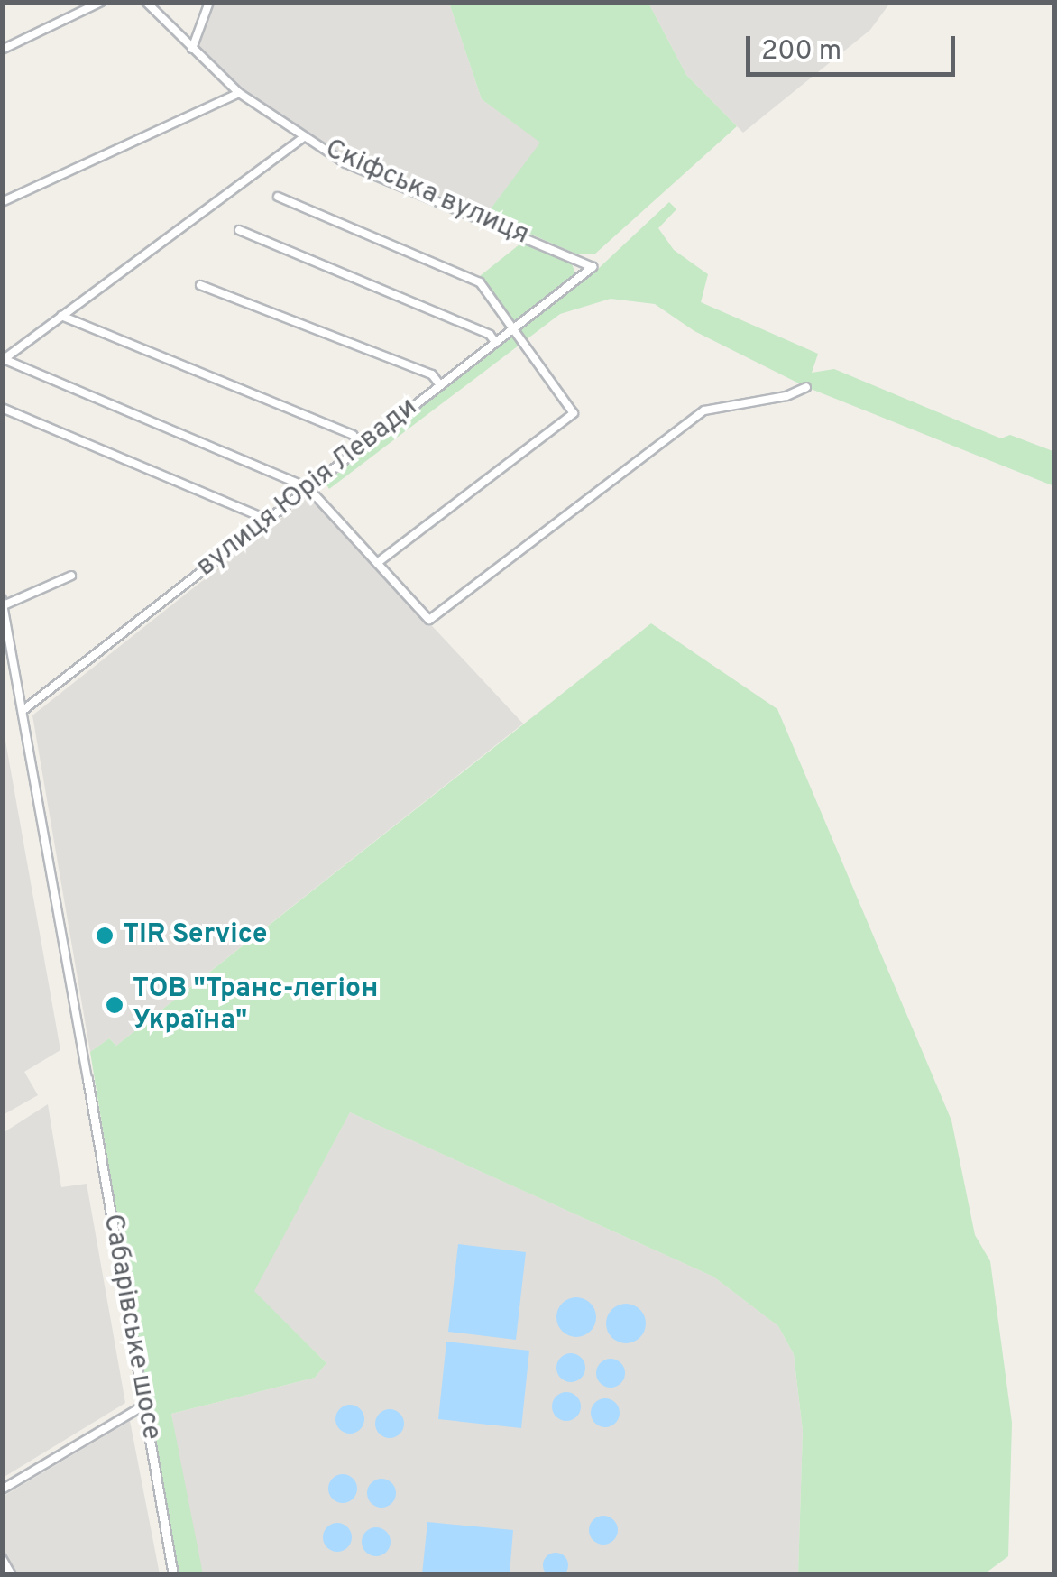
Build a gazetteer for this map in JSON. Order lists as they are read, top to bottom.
{
  "streets": {
    "street": ["Скіфська вулиця", "вулиця Юрія Левади", "Сабарівське шосе"]
  },
  "crossings": [
    ["Скіфська вулиця", "вулиця Юрія Левади"]
  ],
  "places": ["TIR Service", "ТОВ \"Транс-легіон Україна\""],
  "scale_bar": "200 m"
}
